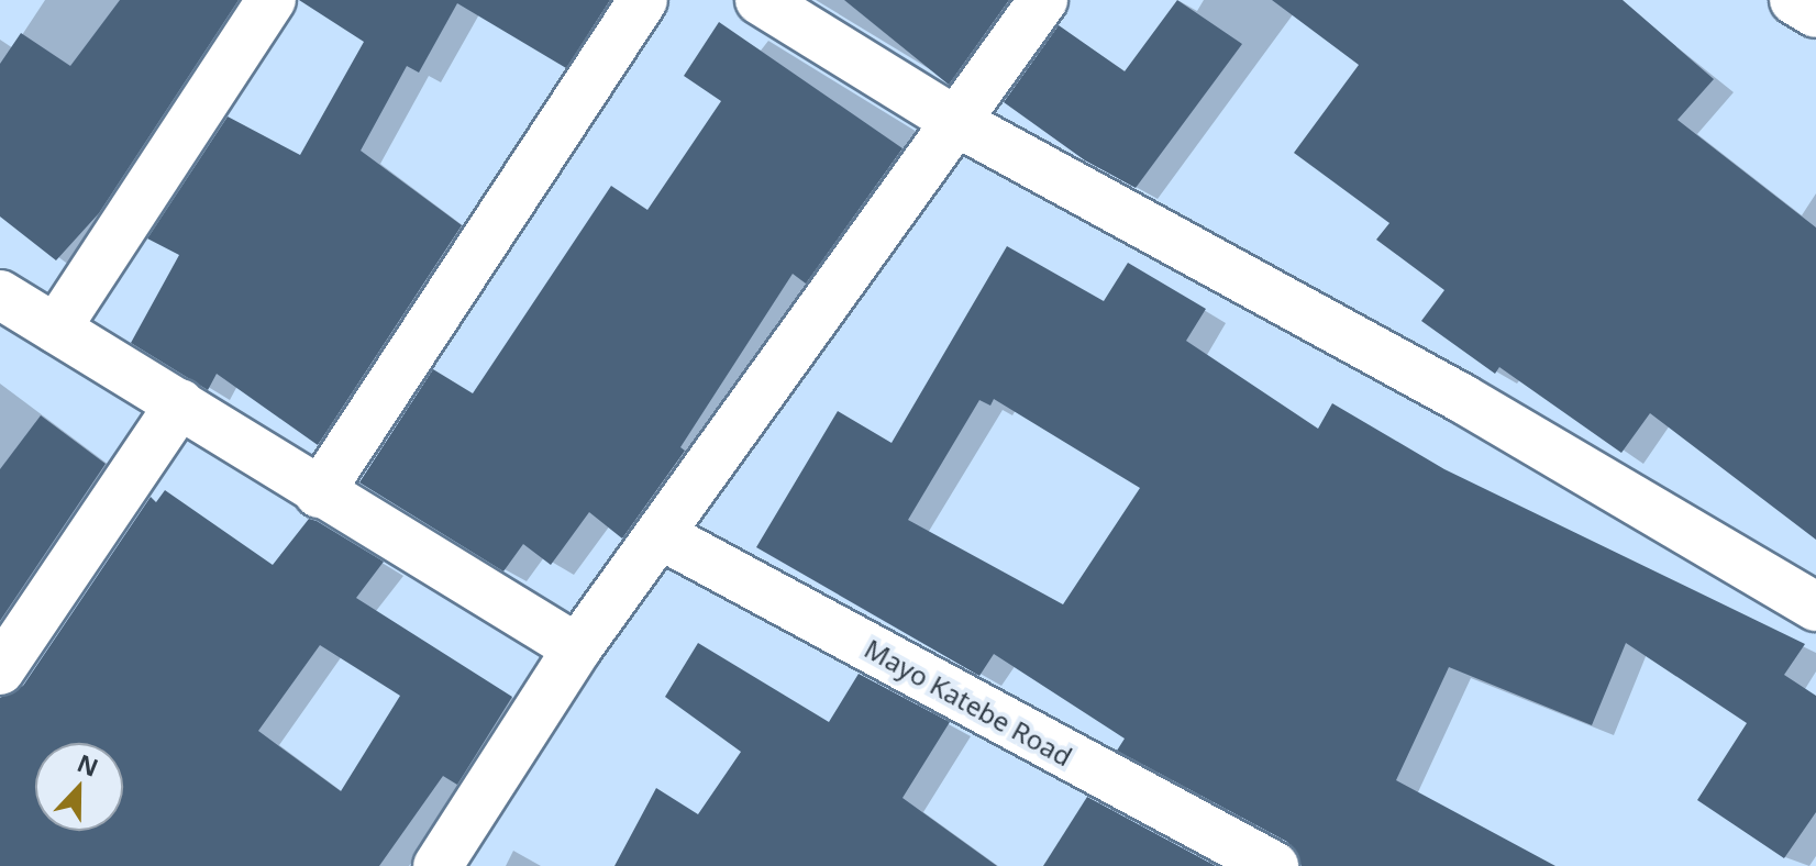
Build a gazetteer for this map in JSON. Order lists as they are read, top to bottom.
{
  "streets": {
    "street": ["Mayo Katebe Road"]
  },
  "north": "top"
}
